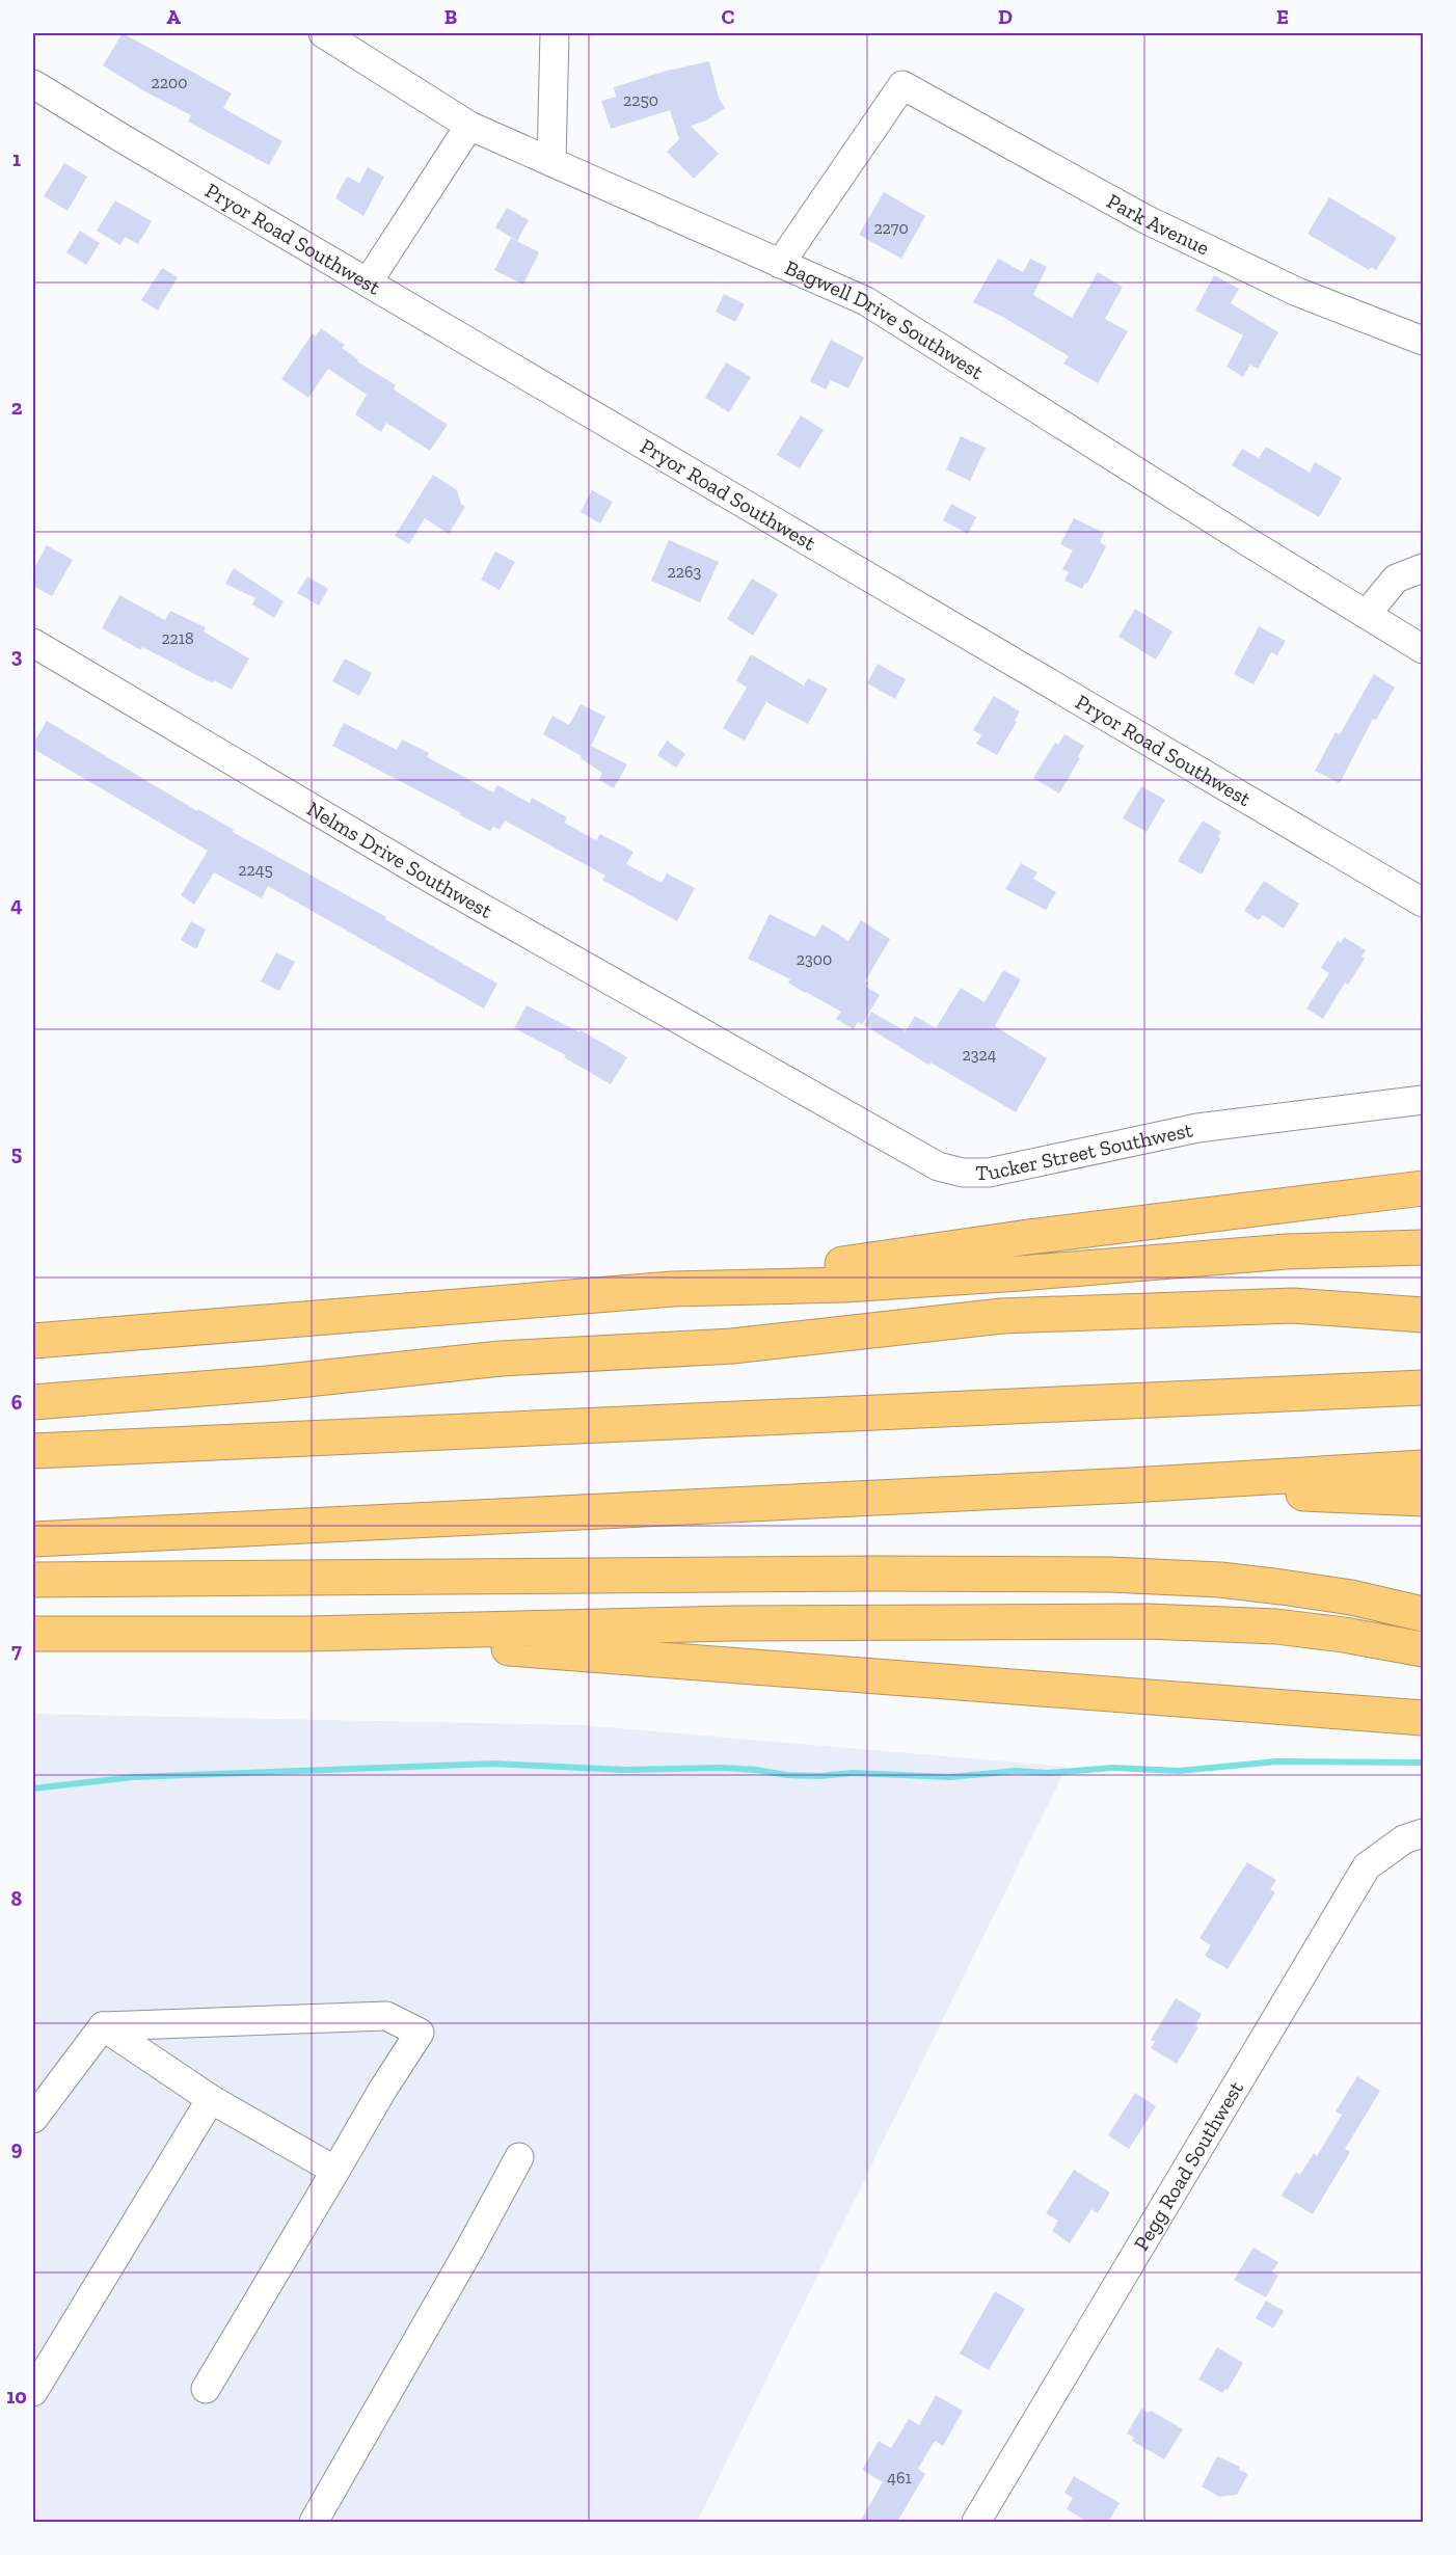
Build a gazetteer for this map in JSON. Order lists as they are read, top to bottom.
{
  "streets": {
    "street": [
      "Park Avenue",
      "Pryor Road Southwest",
      "Bagwell Drive Southwest",
      "Nelms Drive Southwest",
      "Tucker Street Southwest",
      "Pegg Road Southwest"
    ]
  },
  "crossings": [
    ["Park Avenue", "Bagwell Drive Southwest"],
    ["Nelms Drive Southwest", "Tucker Street Southwest"]
  ],
  "house_numbers": [
    "2200",
    "2250",
    "2270",
    "2263",
    "2218",
    "2245",
    "2300",
    "2324",
    "461"
  ],
  "grid": {
    "columns": [
      "A",
      "B",
      "C",
      "D",
      "E"
    ],
    "rows": [
      "1",
      "2",
      "3",
      "4",
      "5",
      "6",
      "7",
      "8",
      "9",
      "10"
    ]
  }
}
